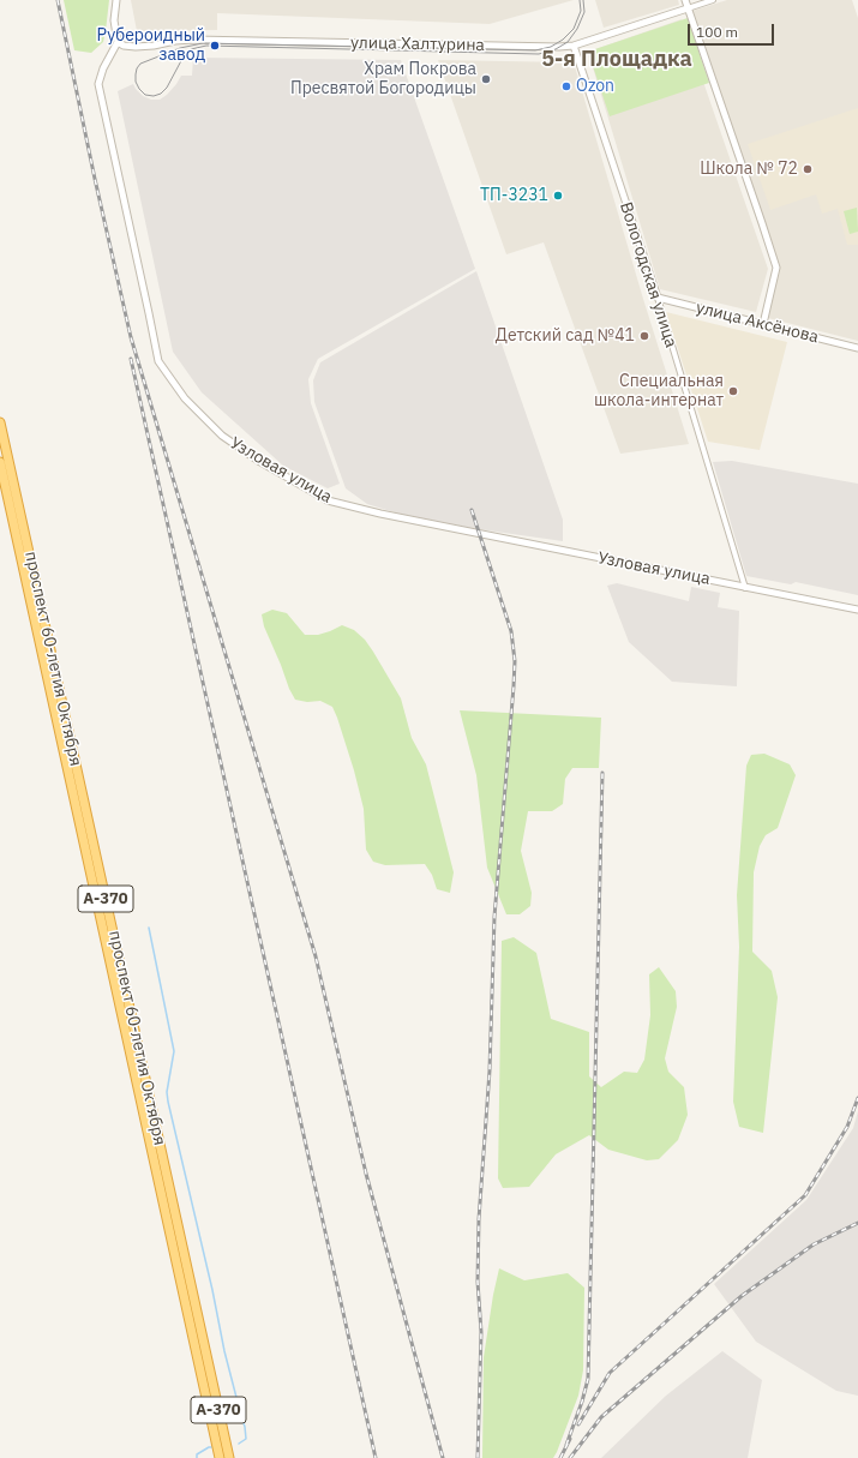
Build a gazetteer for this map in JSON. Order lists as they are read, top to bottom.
{
  "streets": {
    "highway": ["проспект 60-летия Октября", "А-370"],
    "street": [
      "улица Халтурина",
      "Вологодская улица",
      "улица Аксёнова",
      "Узловая улица"
    ]
  },
  "crossings": [
    ["улица Халтурина", "Вологодская улица"],
    ["улица Халтурина", "Узловая улица"],
    ["Вологодская улица", "улица Аксёнова"],
    ["Вологодская улица", "Узловая улица"]
  ],
  "districts": ["5-я Площадка"],
  "places": [
    "Рубероидный завод",
    "Храм Покрова Пресвятой Богородицы",
    "Ozon",
    "Школа № 72",
    "ТП-3231",
    "Детский сад №41",
    "Специальная школа-интернат"
  ],
  "scale_bar": "100 m"
}
